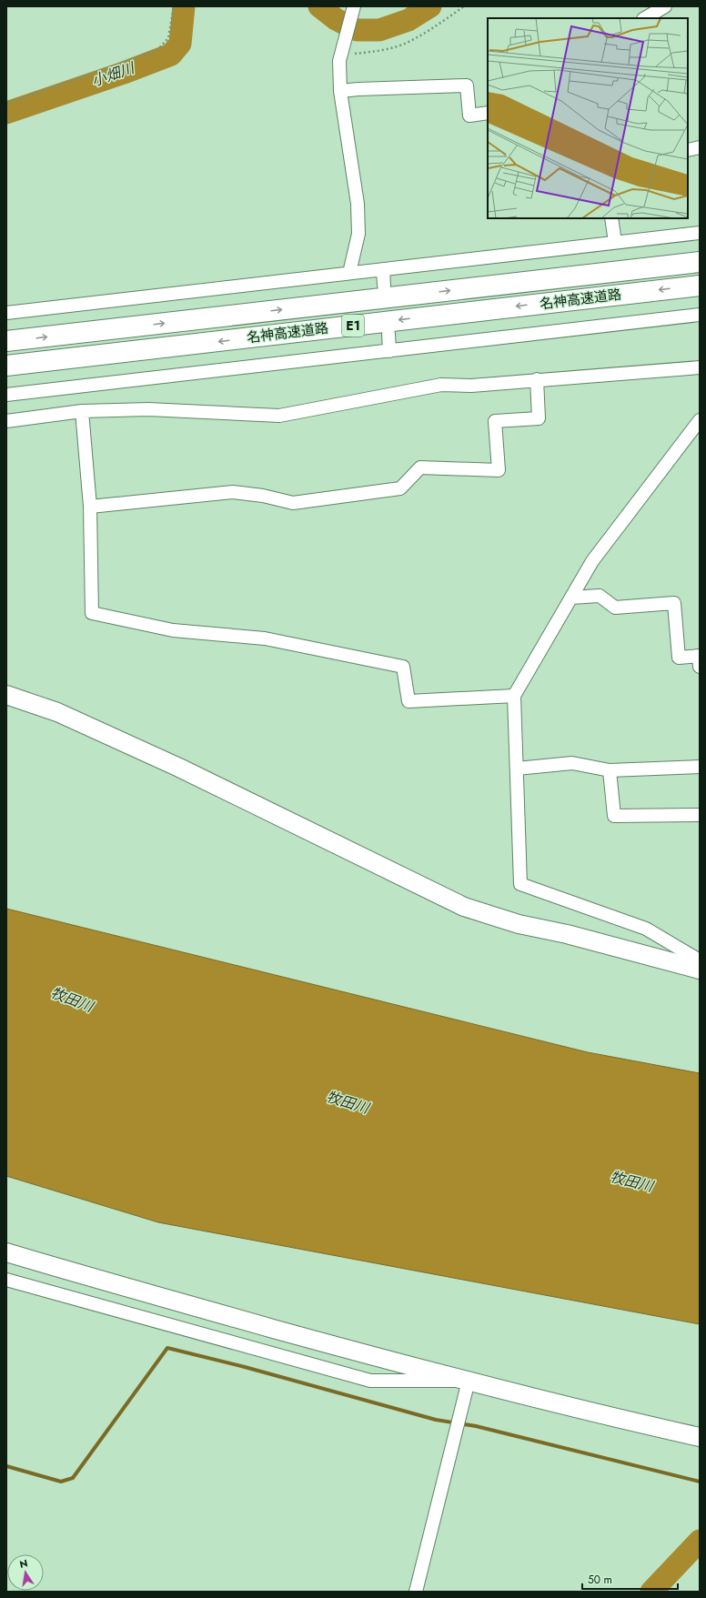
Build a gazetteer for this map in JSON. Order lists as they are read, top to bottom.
{
  "streets": {
    "highway": ["名神高速道路", "E1"]
  },
  "water": ["小畑川", "牧田川"],
  "scale_bar": "50 m",
  "north": "top"
}
